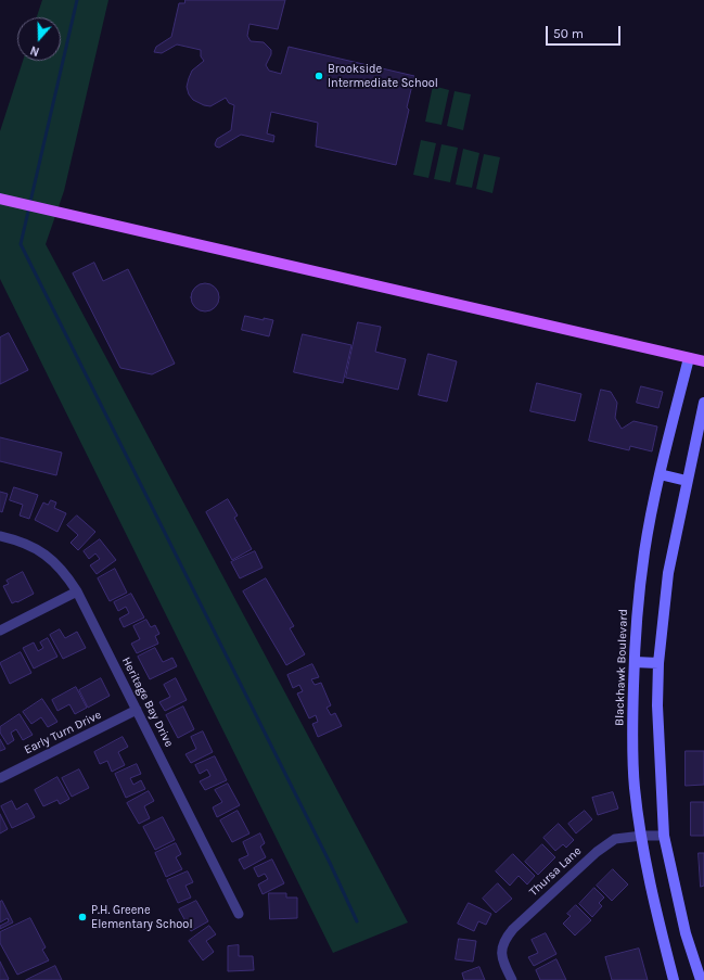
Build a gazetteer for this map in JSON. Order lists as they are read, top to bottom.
{
  "streets": {
    "main road": ["Blackhawk Boulevard"],
    "street": ["Heritage Bay Drive", "Early Turn Drive", "Thursa Lane"]
  },
  "crossings": [
    ["Blackhawk Boulevard", "Thursa Lane"],
    ["Heritage Bay Drive", "Early Turn Drive"]
  ],
  "places": ["Brookside Intermediate School", "P.H. Greene Elementary School"],
  "scale_bar": "50 m",
  "north": "bottom"
}
